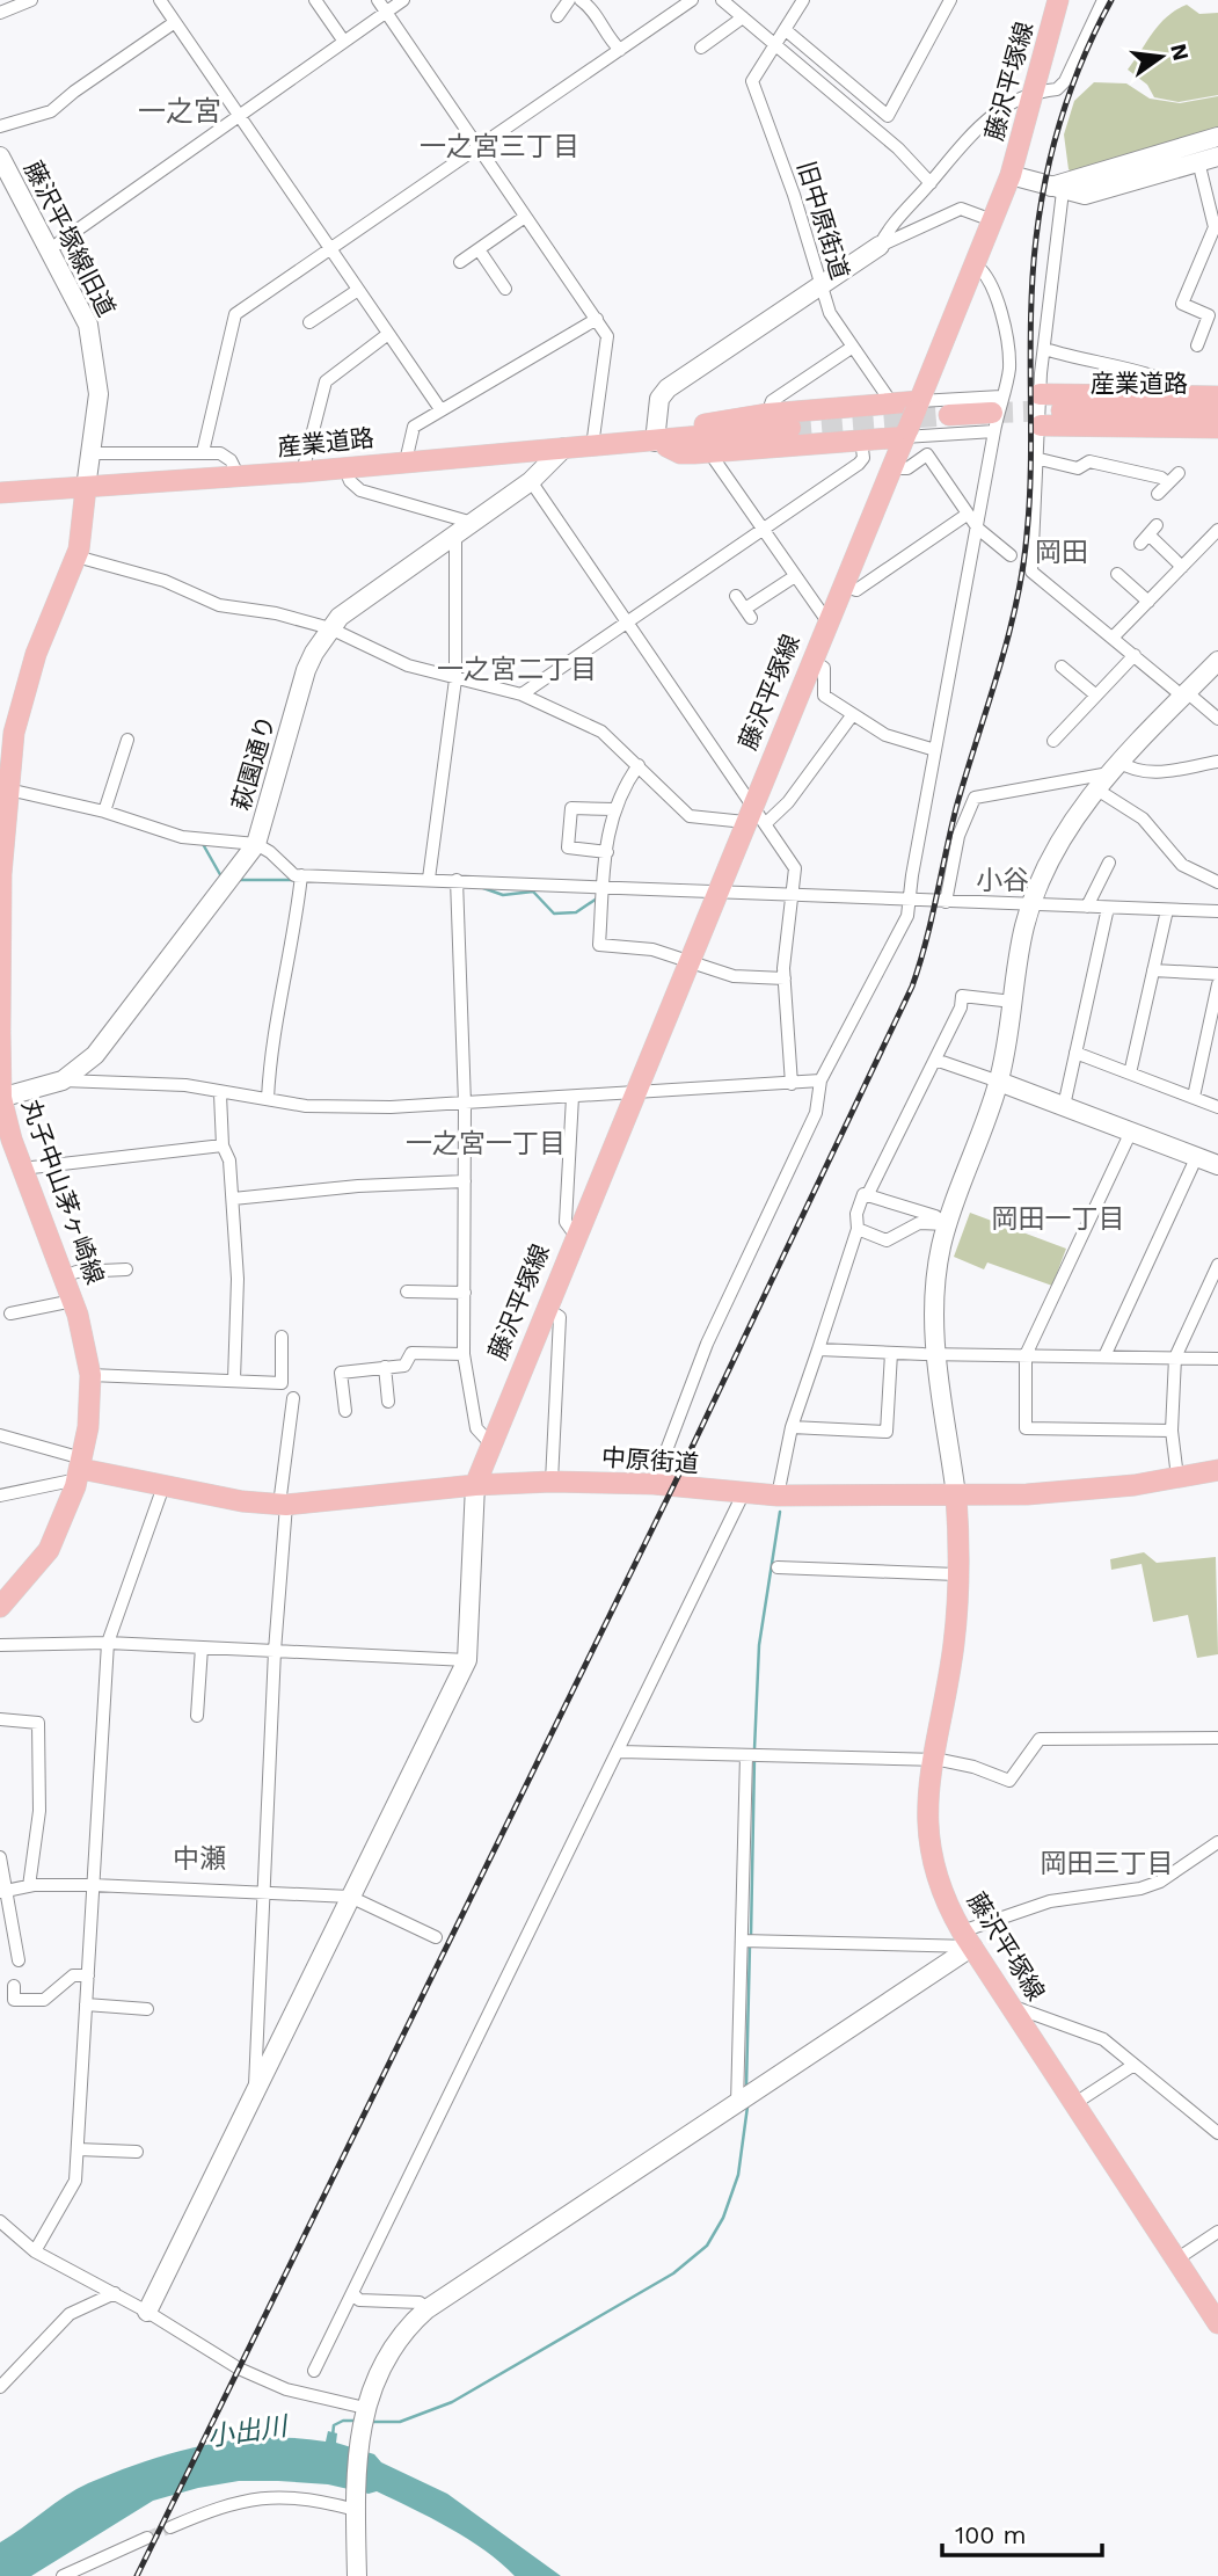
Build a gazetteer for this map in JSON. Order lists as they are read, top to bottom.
{
  "streets": {
    "main road": [
      "藤沢平塚線",
      "産業道路",
      "丸子中山茅ヶ崎線",
      "中原街道"
    ],
    "street": ["旧中原街道", "藤沢平塚線旧道", "萩園通り"]
  },
  "crossings": [
    ["藤沢平塚線", "中原街道"],
    ["藤沢平塚線旧道", "産業道路"],
    ["藤沢平塚線旧道", "丸子中山茅ヶ崎線"],
    ["産業道路", "萩園通り"],
    ["産業道路", "丸子中山茅ヶ崎線"],
    ["萩園通り", "丸子中山茅ヶ崎線"],
    ["丸子中山茅ヶ崎線", "中原街道"]
  ],
  "districts": [
    "一之宮",
    "一之宮三丁目",
    "岡田",
    "一之宮二丁目",
    "小谷",
    "一之宮一丁目",
    "岡田一丁目",
    "中瀬",
    "岡田三丁目"
  ],
  "water": ["小出川"],
  "scale_bar": "100 m",
  "north": "right"
}
